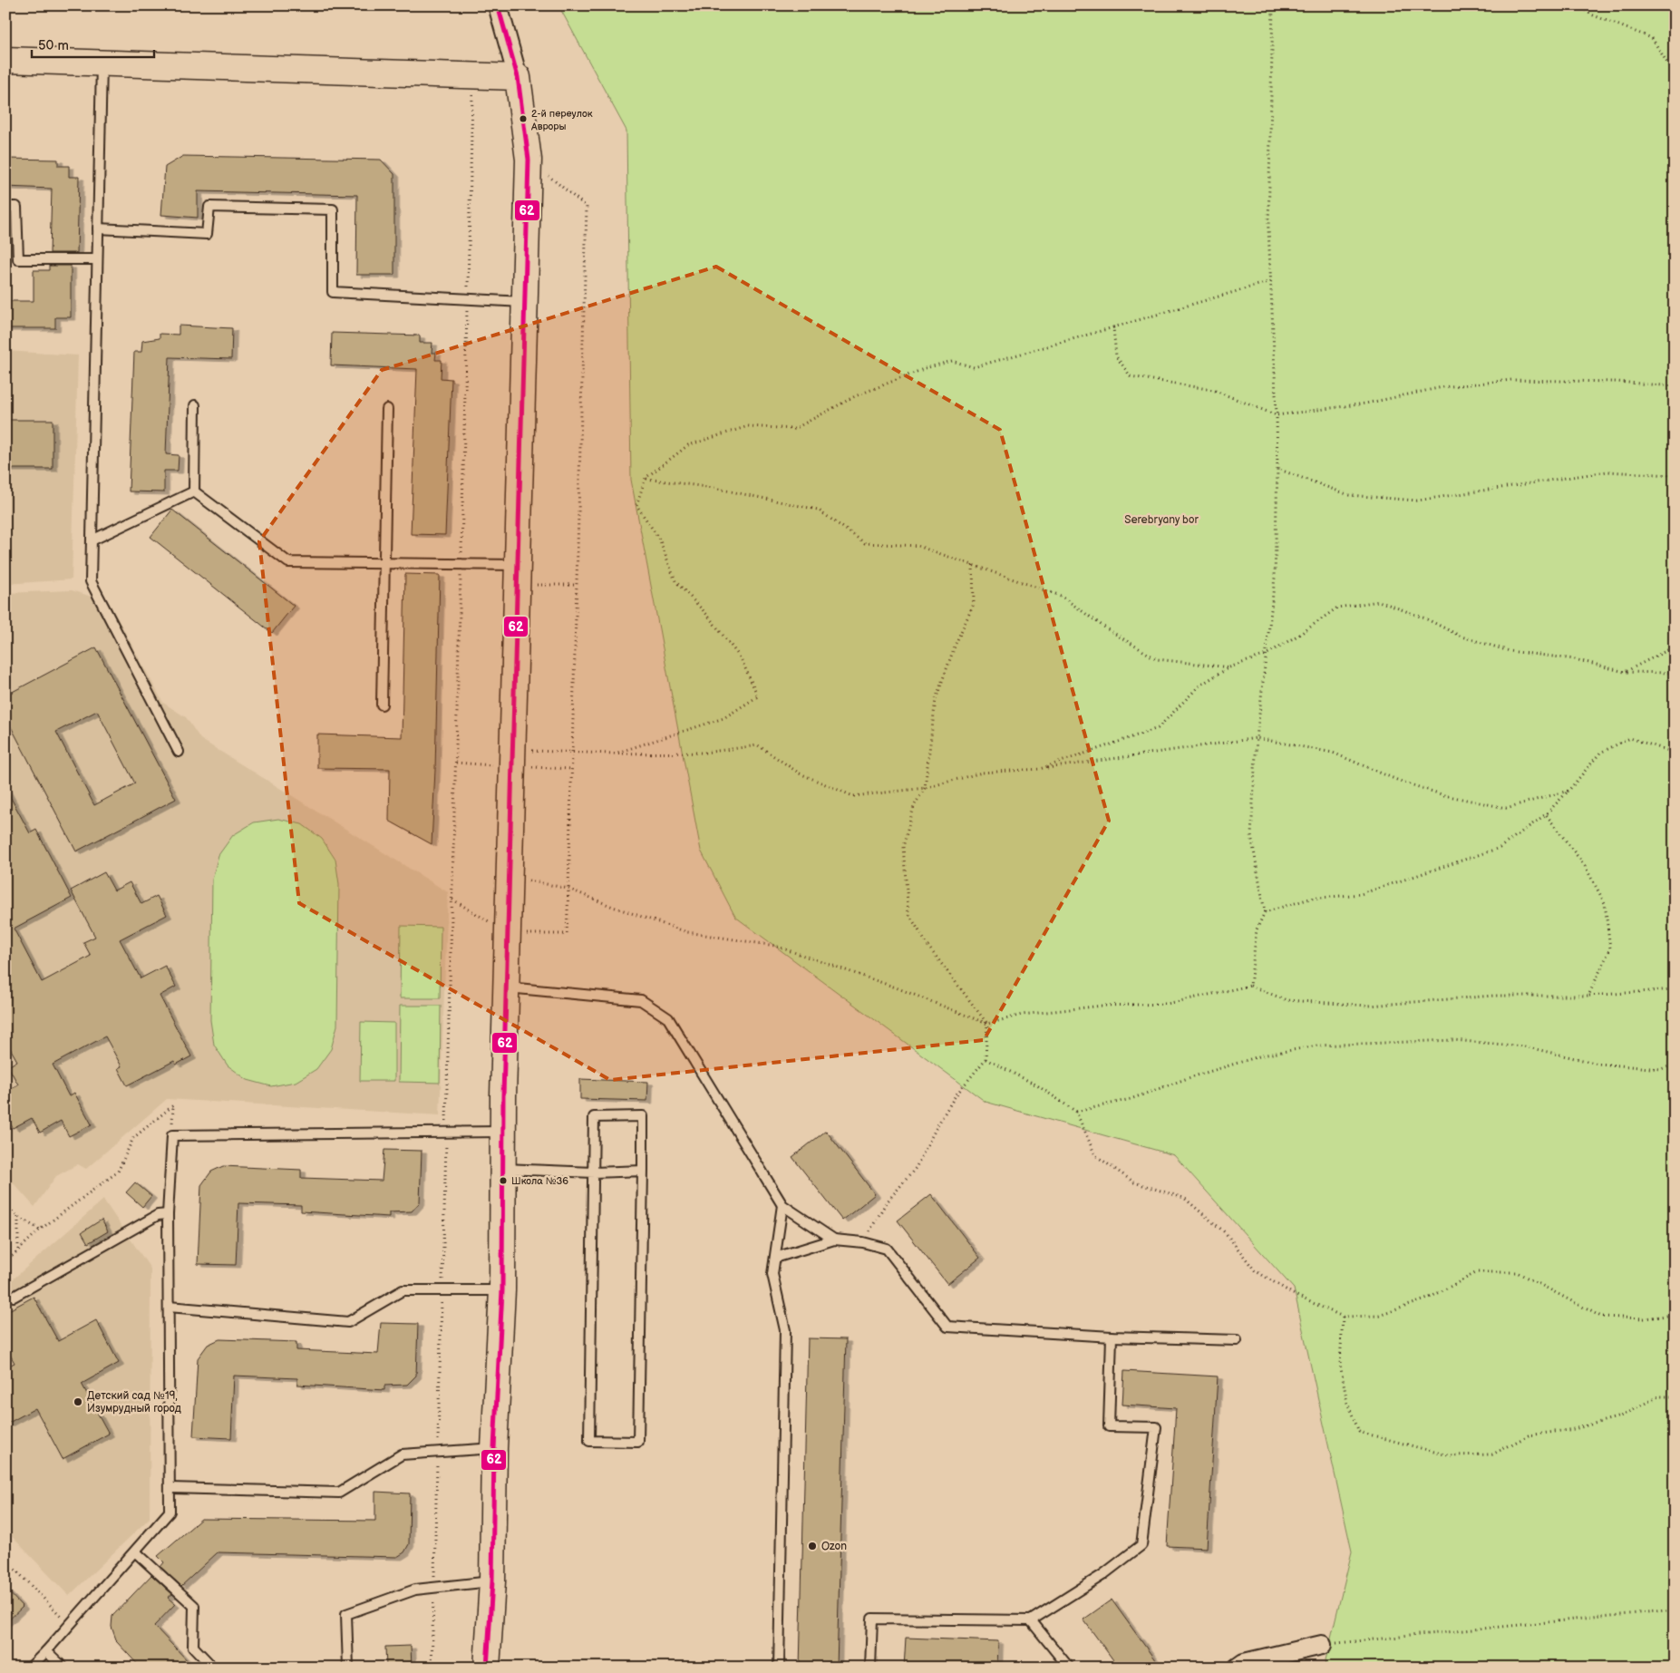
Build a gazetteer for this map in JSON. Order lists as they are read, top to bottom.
{
  "parks": ["Serebryany bor"],
  "places": [
    "2-й переулок Авроры",
    "Школа №36",
    "Детский сад №19, Изумрудный город",
    "Ozon"
  ],
  "lines": ["transit line 62"],
  "scale_bar": "50 m"
}
